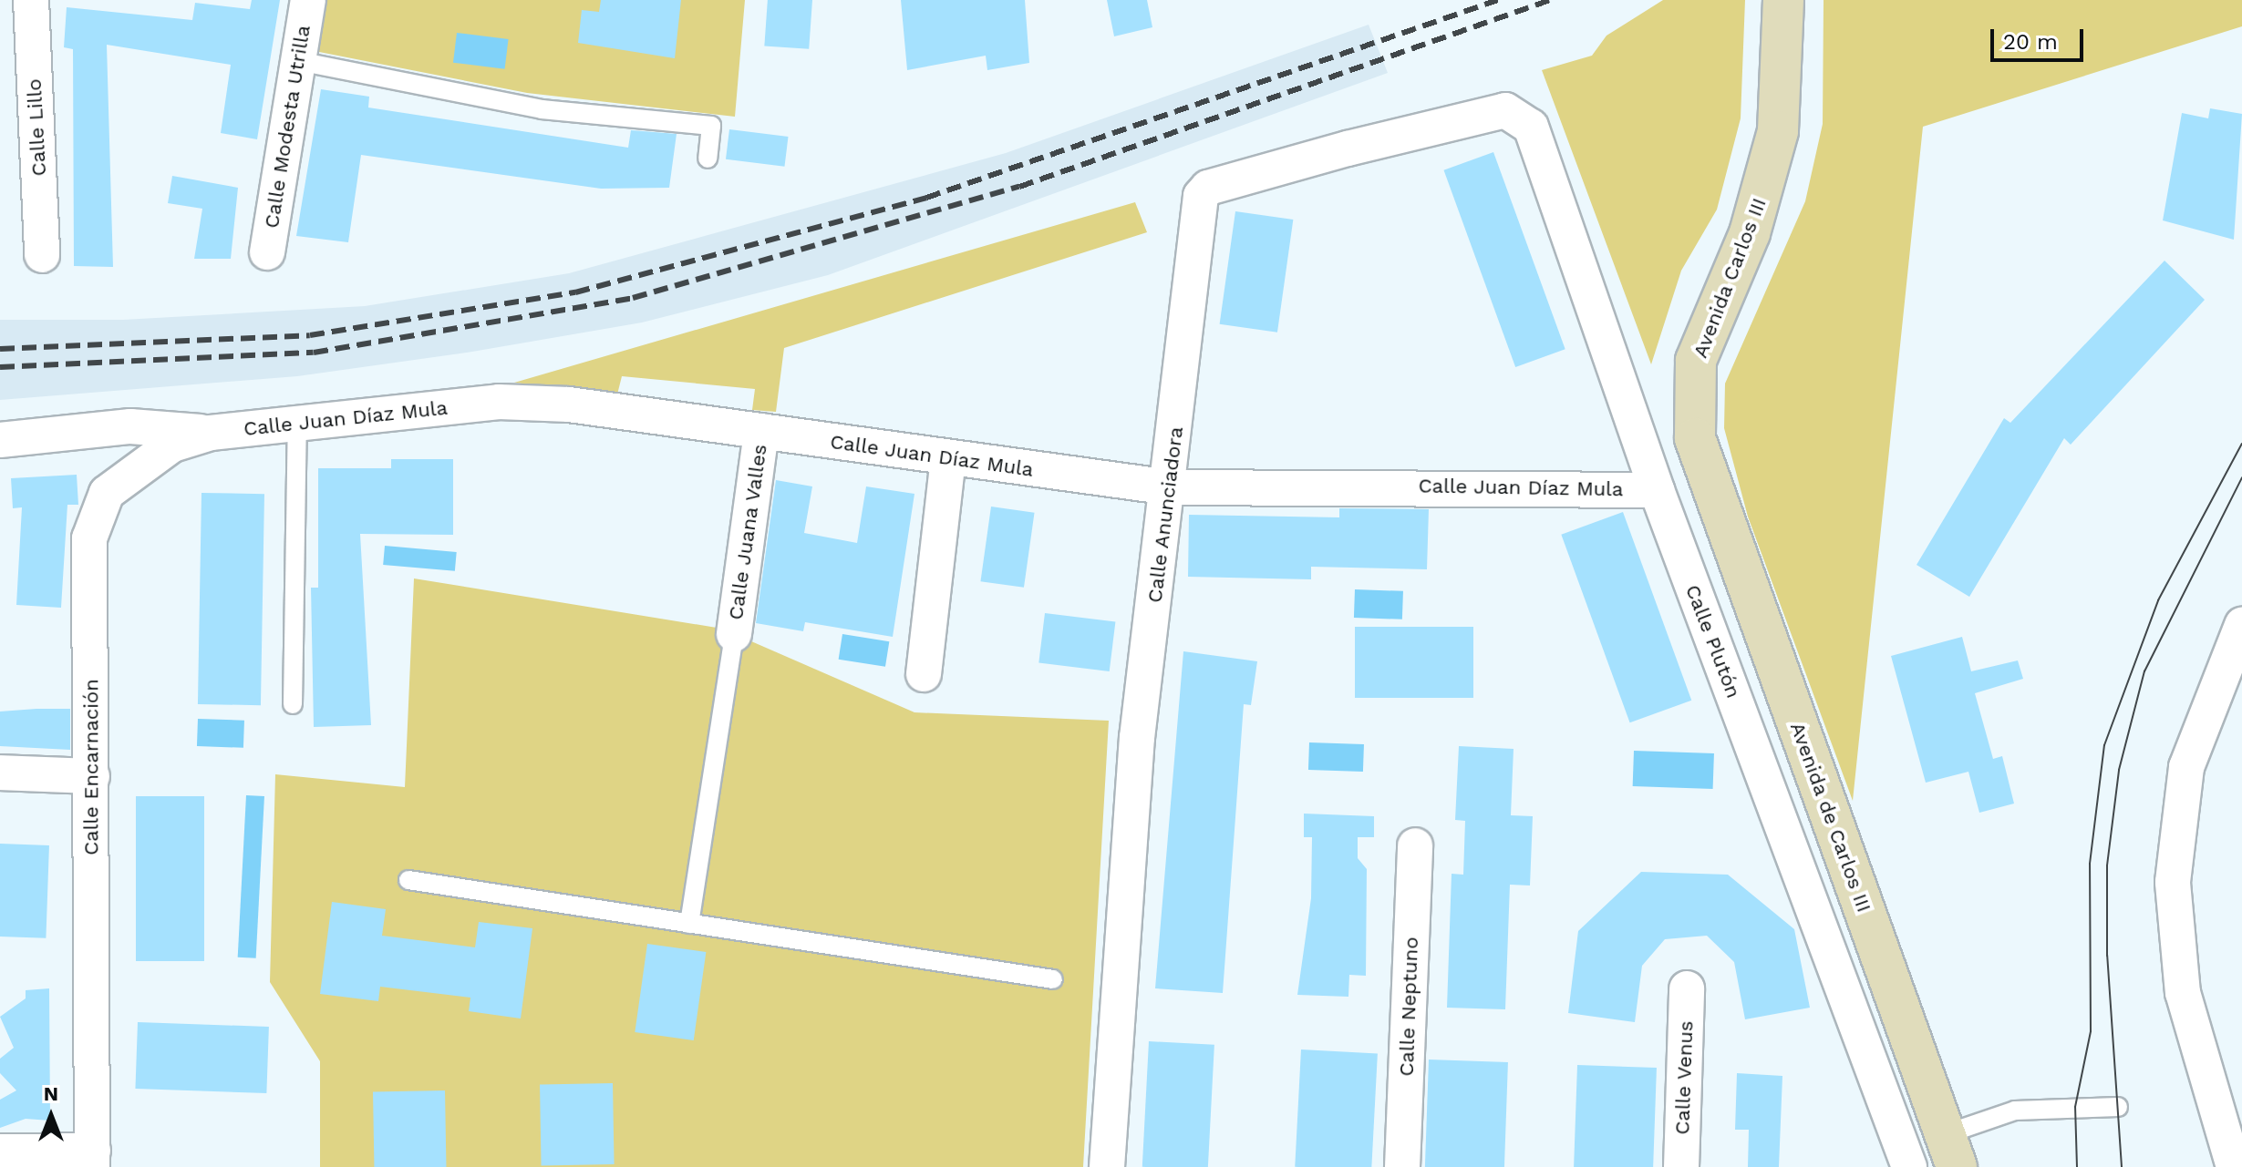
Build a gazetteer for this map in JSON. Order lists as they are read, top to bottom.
{
  "streets": {
    "street": [
      "Calle Modesta Utrilla",
      "Calle Lillo",
      "Avenida Carlos III",
      "Calle Juan Díaz Mula",
      "Calle Anunciadora",
      "Calle Juana Valles",
      "Calle Plutón",
      "Calle Encarnación",
      "Avenida de Carlos III",
      "Calle Neptuno",
      "Calle Venus"
    ]
  },
  "crossings": [
    ["Avenida Carlos III", "Avenida de Carlos III"],
    ["Calle Juan Díaz Mula", "Calle Anunciadora"],
    ["Calle Juan Díaz Mula", "Calle Juana Valles"],
    ["Calle Juan Díaz Mula", "Calle Plutón"],
    ["Calle Juan Díaz Mula", "Calle Encarnación"],
    ["Calle Anunciadora", "Calle Plutón"]
  ],
  "scale_bar": "20 m",
  "north": "top"
}
